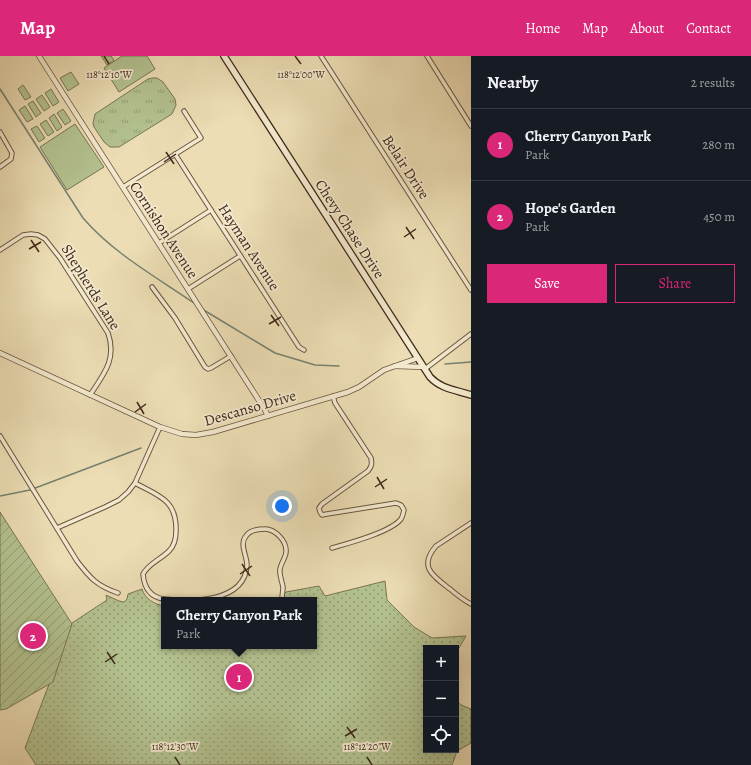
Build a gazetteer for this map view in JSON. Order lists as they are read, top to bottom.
{
  "streets": {
    "main road": ["Chevy Chase Drive"],
    "street": [
      "Belair Drive",
      "Cornishon Avenue",
      "Hayman Avenue",
      "Shepherds Lane",
      "Descanso Drive"
    ]
  },
  "crossings": [
    ["Chevy Chase Drive", "Descanso Drive"],
    ["Cornishon Avenue", "Descanso Drive"],
    ["Shepherds Lane", "Descanso Drive"]
  ],
  "page": {
    "header": "Map",
    "nav": [
      "Home",
      "Map",
      "About",
      "Contact"
    ],
    "heading": ["Nearby", "2 results"],
    "list": [
      {
        "mark": "1",
        "name": "Cherry Canyon Park",
        "note": "Park",
        "value": "280 m"
      },
      {
        "mark": "2",
        "name": "Hope's Garden",
        "note": "Park",
        "value": "450 m"
      }
    ],
    "buttons": ["Save", "Share"],
    "popup": ["Cherry Canyon Park", "Park"],
    "pins": ["2", "1"],
    "map_buttons": ["+", "−"]
  },
  "coordinates": [
    "118°12'10\"W",
    "118°12'00\"W",
    "118°12'30\"W",
    "118°12'20\"W"
  ]
}
